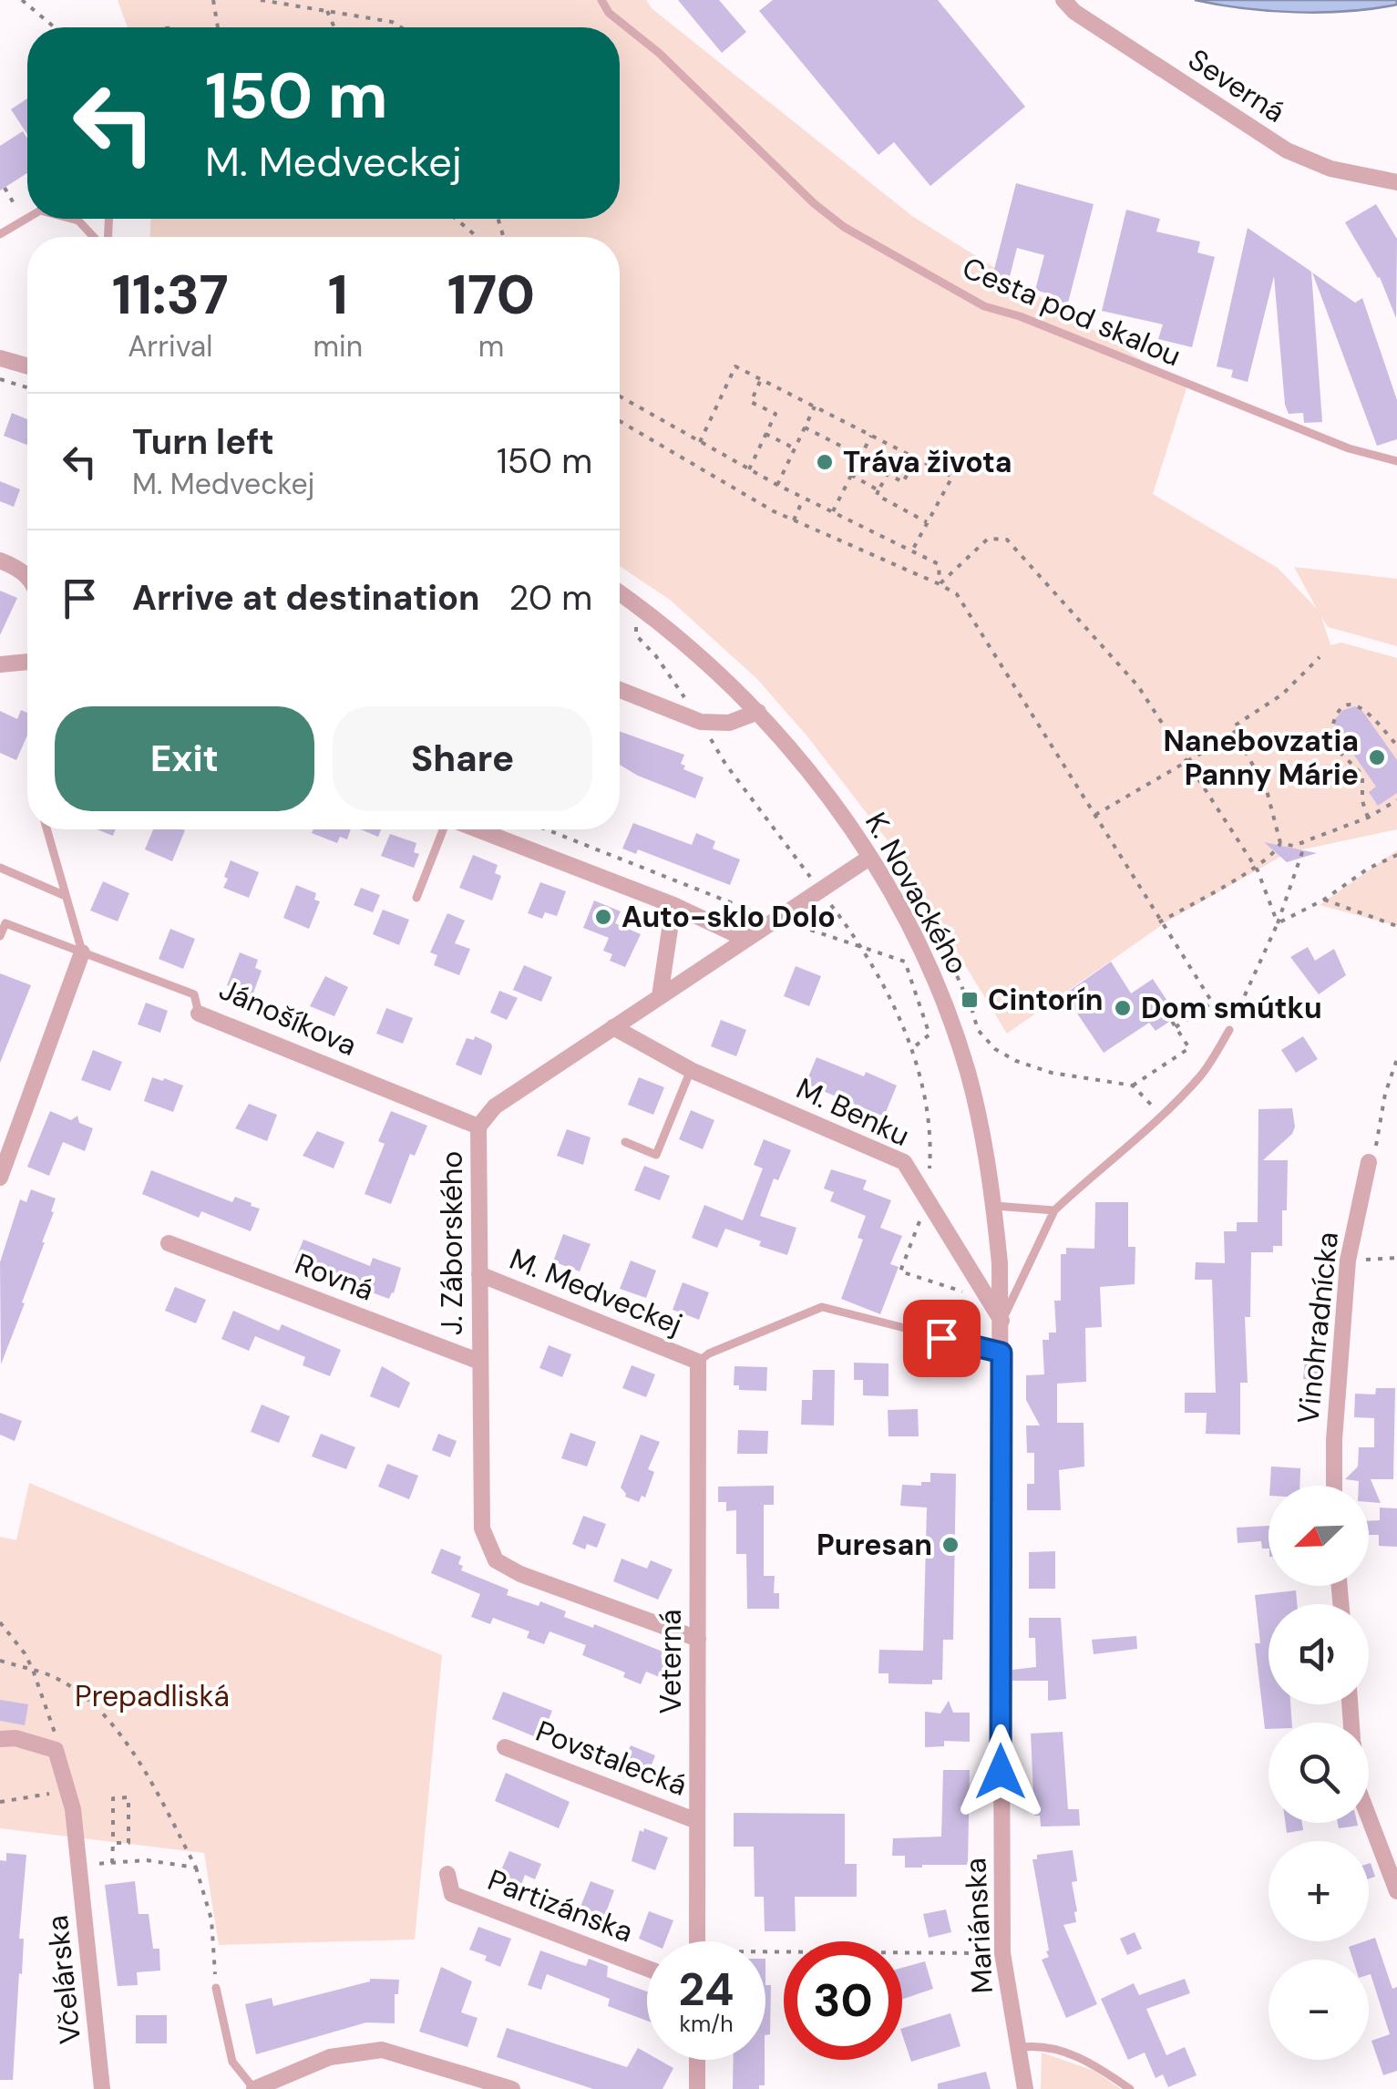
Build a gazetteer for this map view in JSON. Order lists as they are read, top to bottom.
{
  "streets": {
    "street": [
      "Severná",
      "K. Novackého",
      "Jánošíkova",
      "M. Benku",
      "J. Záborského",
      "Rovná",
      "M. Medveckej",
      "Vinohradnícka",
      "Veterná",
      "Povstalecká",
      "Partizánska",
      "Mariánska",
      "Včelárska"
    ],
    "lane": ["Cesta pod skalou"]
  },
  "crossings": [
    ["K. Novackého", "M. Benku"],
    ["K. Novackého", "J. Záborského"],
    ["K. Novackého", "Mariánska"],
    ["Jánošíkova", "J. Záborského"],
    ["M. Benku", "J. Záborského"],
    ["M. Benku", "Mariánska"],
    ["J. Záborského", "Rovná"],
    ["J. Záborského", "M. Medveckej"],
    ["J. Záborského", "Veterná"],
    ["M. Medveckej", "Veterná"],
    ["M. Medveckej", "Mariánska"],
    ["Veterná", "Povstalecká"]
  ],
  "parks": ["Prepadliská"],
  "places": {
    "other": [
      "Tráva života",
      "Nanebovzatia Panny Márie",
      "Auto-sklo Dolo",
      "Dom smútku",
      "Puresan"
    ],
    "transit": ["Cintorín"]
  },
  "north": "bottom left",
  "page": {
    "turn": ["150 m", "M. Medveckej"],
    "eta": [
      "11:37",
      "Arrival",
      "1",
      "min",
      "170",
      "m"
    ],
    "list": [
      {
        "name": "Turn left",
        "note": "M. Medveckej",
        "value": "150 m"
      },
      {
        "name": "Arrive at destination",
        "value": "20 m"
      }
    ],
    "buttons": ["Exit", "Share"],
    "map_buttons": ["+", "−"],
    "speed": "24 km/h",
    "limit": "30"
  }
}
